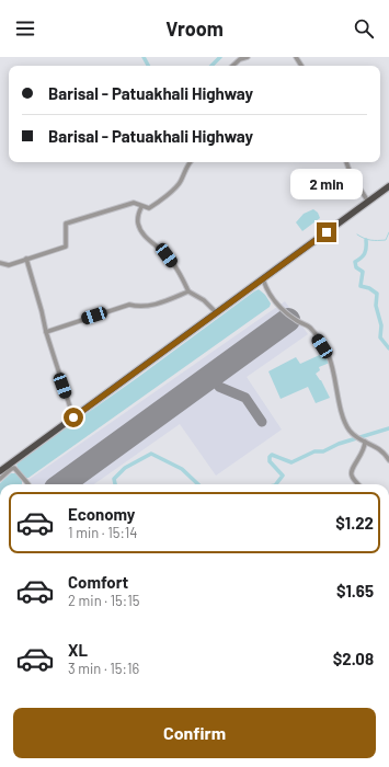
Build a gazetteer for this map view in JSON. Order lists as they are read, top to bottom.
{
  "page": {
    "header": "Vroom",
    "banner": ["Barisal - Patuakhali Highway", "Barisal - Patuakhali Highway"],
    "bubble": "2 min",
    "list": [
      {
        "name": "Economy",
        "note": "1 min · 15:14",
        "value": "$1.22"
      },
      {
        "name": "Comfort",
        "note": "2 min · 15:15",
        "value": "$1.65"
      },
      {
        "name": "XL",
        "note": "3 min · 15:16",
        "value": "$2.08"
      }
    ],
    "buttons": "Confirm"
  }
}
